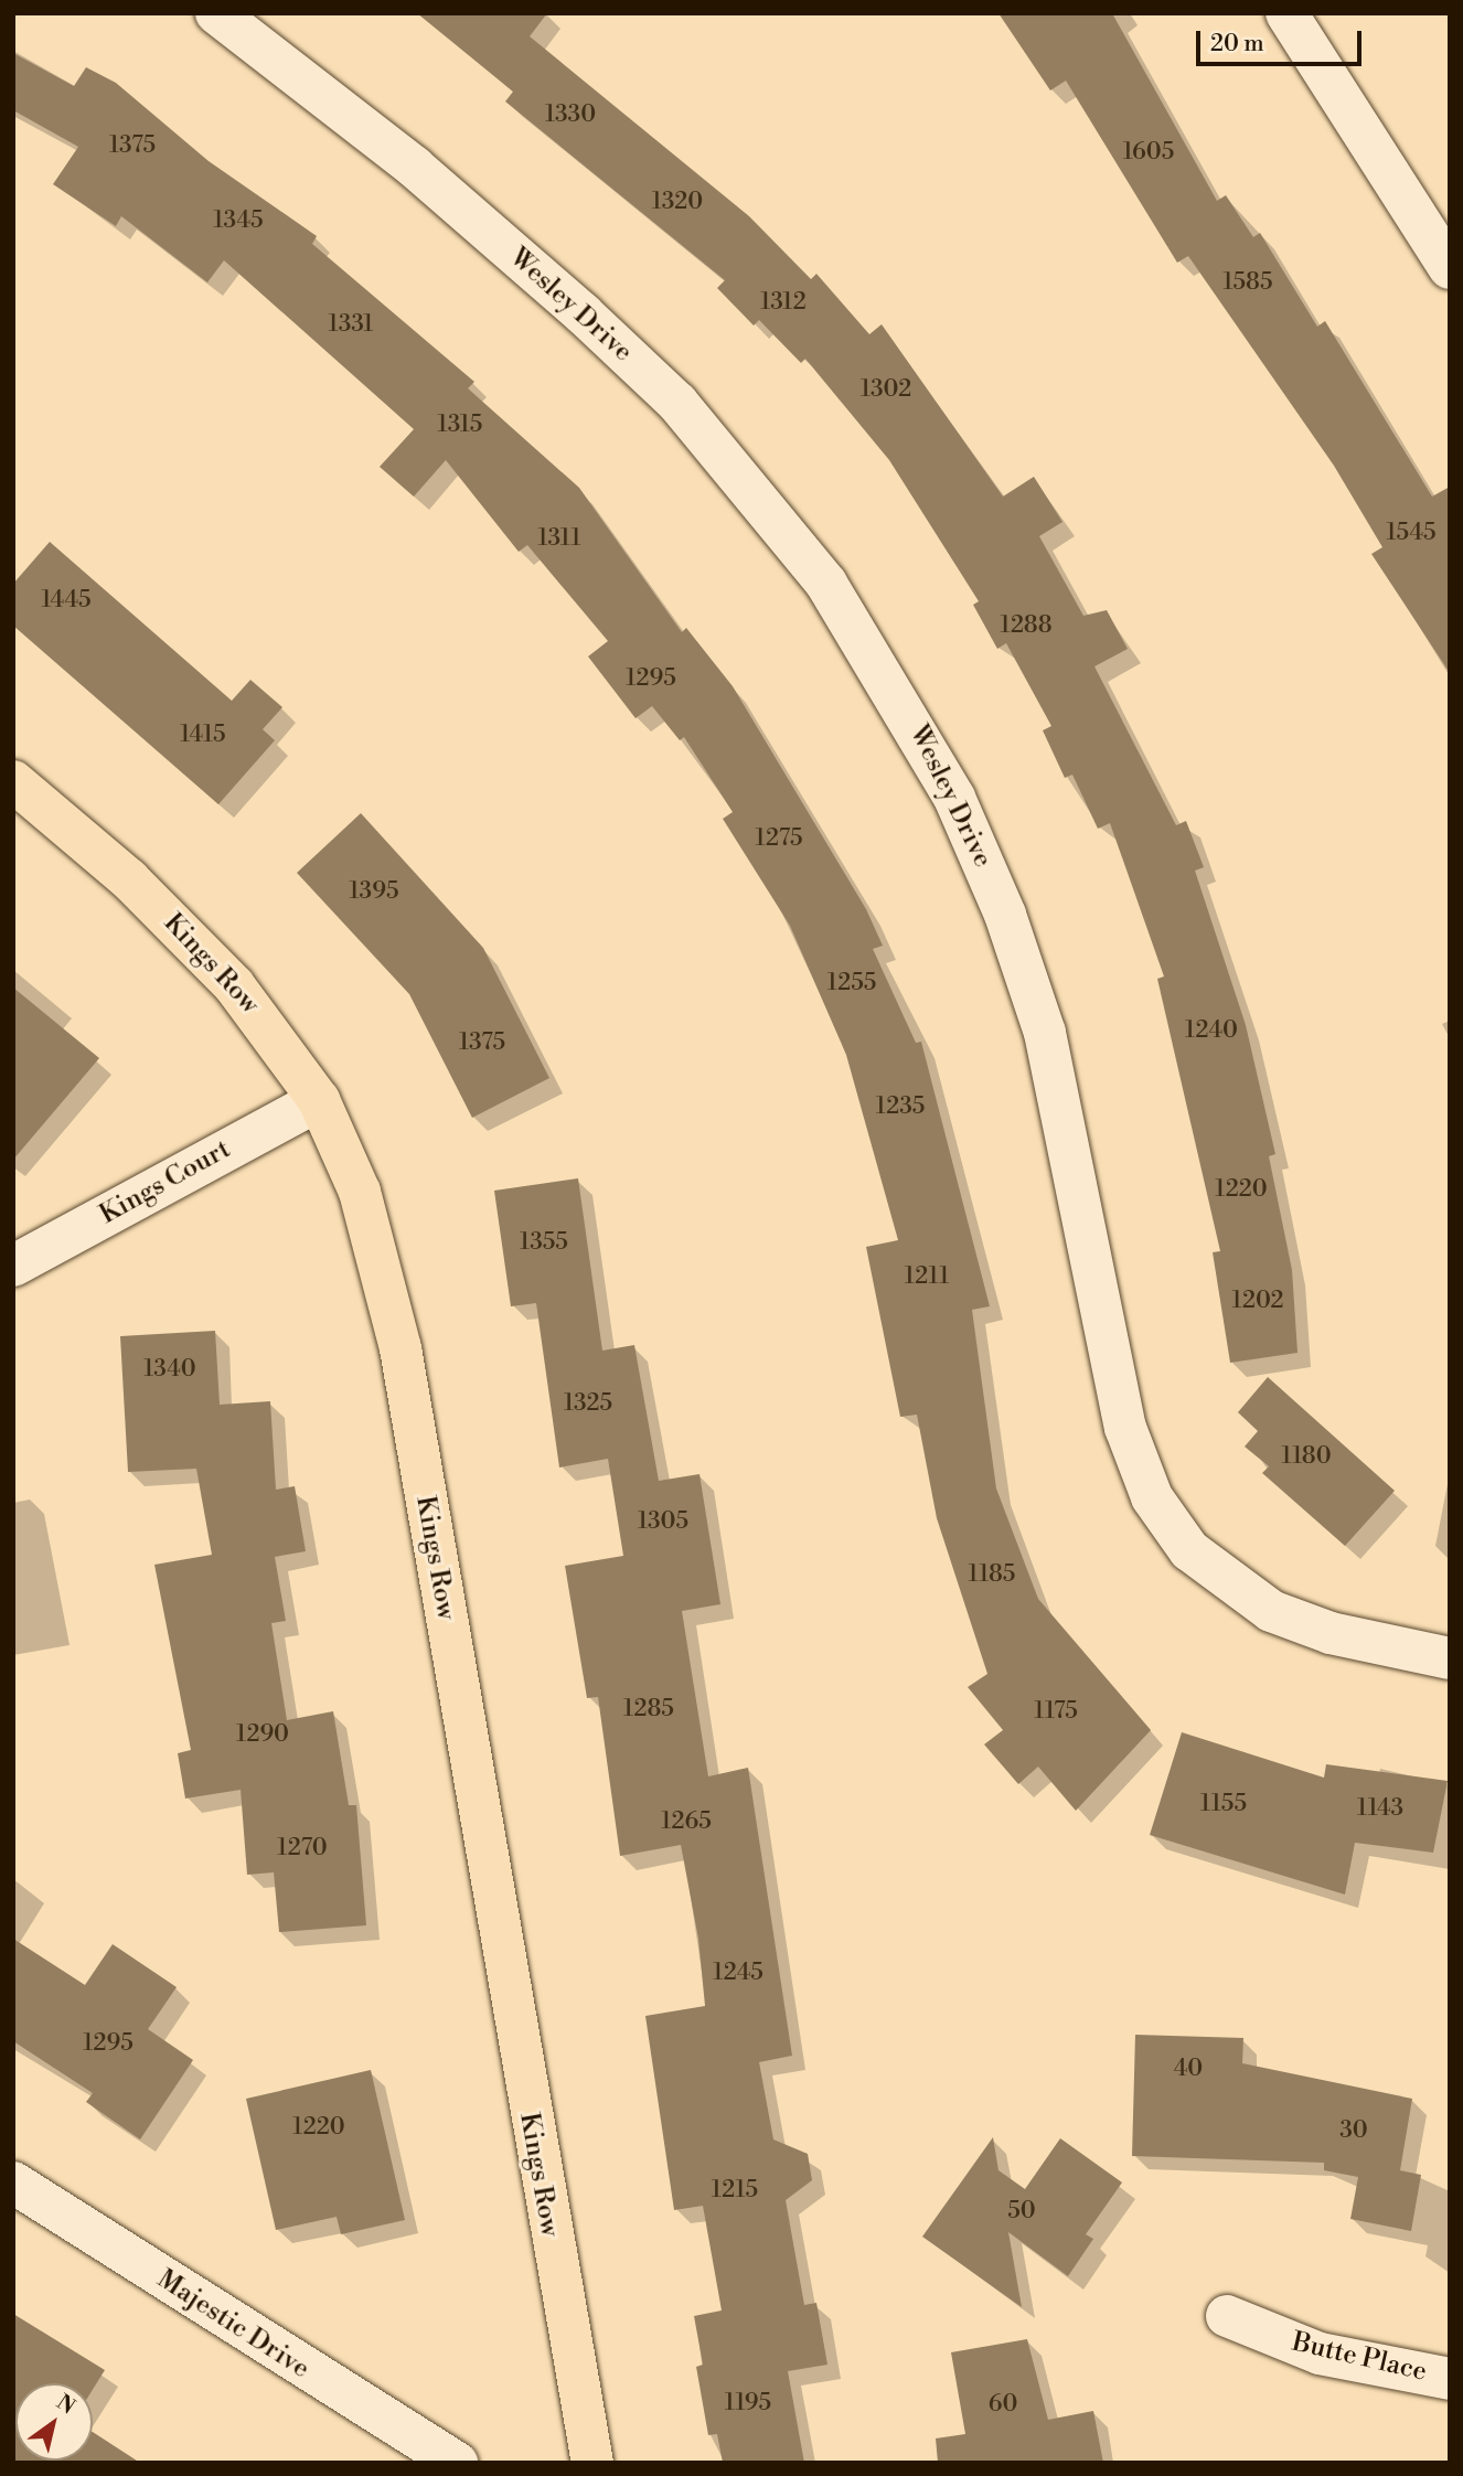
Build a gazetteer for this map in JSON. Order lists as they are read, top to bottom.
{
  "streets": {
    "main road": ["Kings Row"],
    "street": [
      "Wesley Drive",
      "Kings Court",
      "Majestic Drive",
      "Butte Place"
    ]
  },
  "crossings": [
    ["Kings Row", "Kings Court"]
  ],
  "house_numbers": [
    "1330",
    "1375",
    "1605",
    "1320",
    "1345",
    "1585",
    "1312",
    "1331",
    "1302",
    "1315",
    "1545",
    "1311",
    "1445",
    "1288",
    "1295",
    "1415",
    "1275",
    "1395",
    "1255",
    "1240",
    "1375",
    "1235",
    "1220",
    "1355",
    "1211",
    "1202",
    "1340",
    "1325",
    "1180",
    "1305",
    "1185",
    "1285",
    "1175",
    "1290",
    "1155",
    "1143",
    "1265",
    "1270",
    "1245",
    "1295",
    "40",
    "1220",
    "30",
    "1215",
    "50",
    "1195",
    "60"
  ],
  "scale_bar": "20 m",
  "north": "top right"
}
